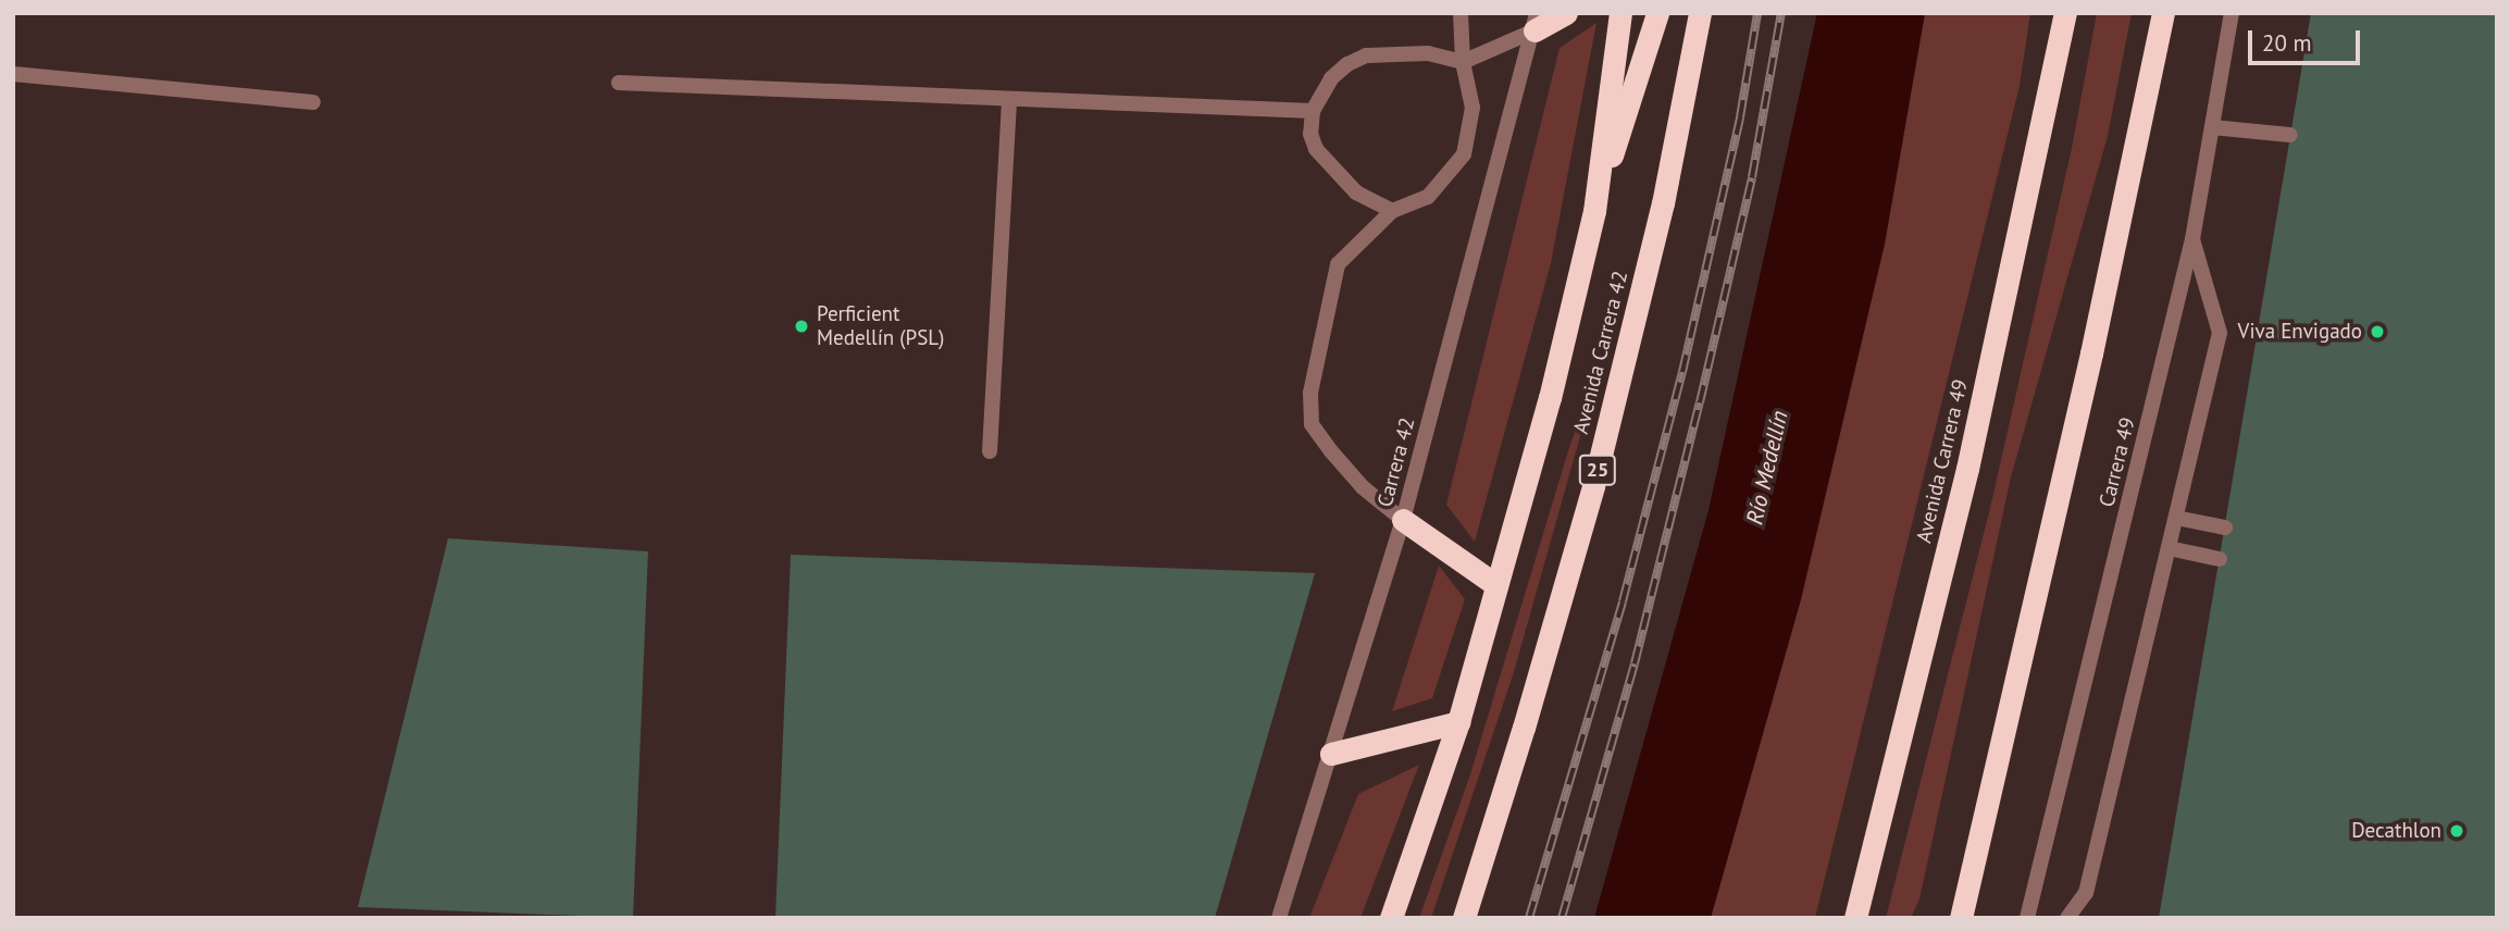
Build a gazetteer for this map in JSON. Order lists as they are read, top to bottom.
{
  "streets": {
    "highway": ["Avenida Carrera 42", "Avenida Carrera 49", "25"],
    "street": ["Carrera 42", "Carrera 49"]
  },
  "water": ["Río Medellín"],
  "places": ["Perficient Medellín (PSL)", "Viva Envigado", "Decathlon"],
  "scale_bar": "20 m"
}
